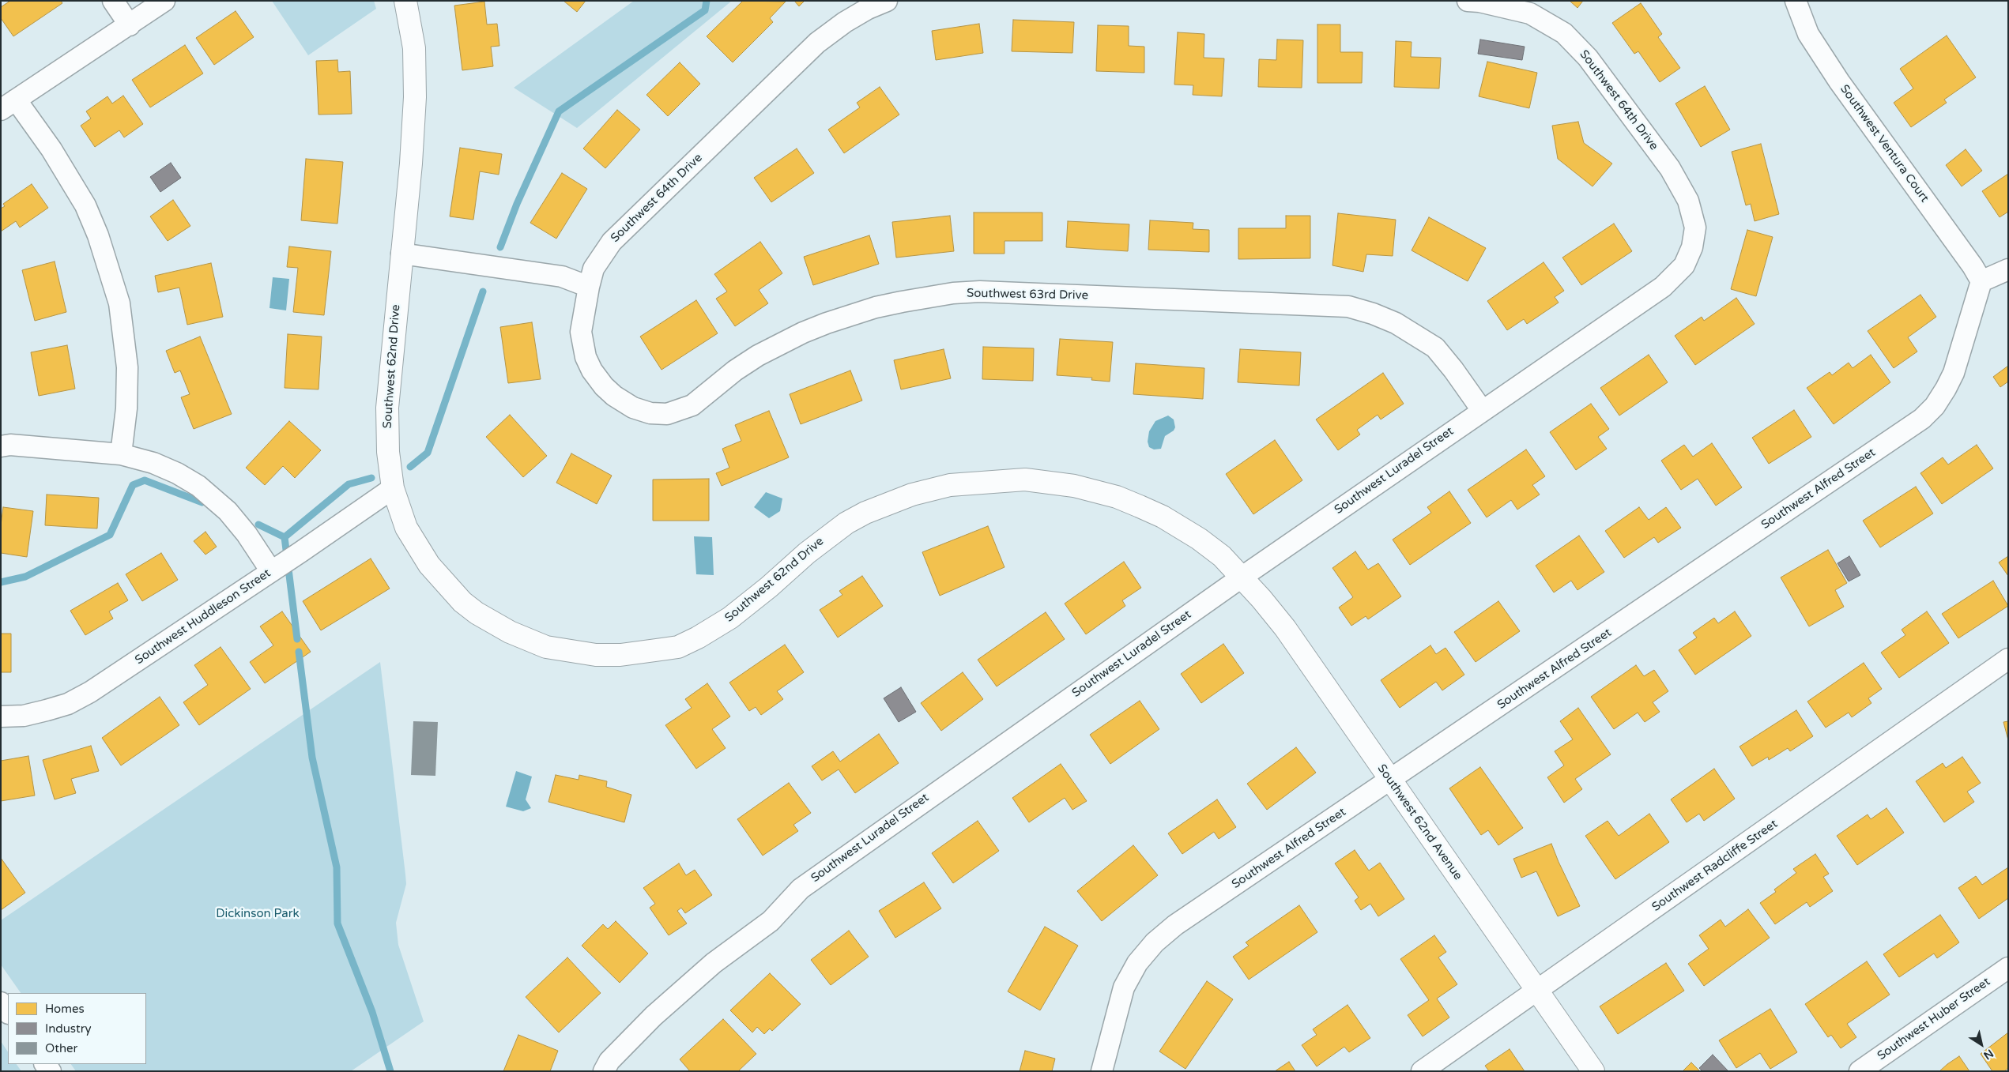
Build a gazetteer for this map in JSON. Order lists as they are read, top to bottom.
{
  "streets": {
    "street": [
      "Southwest 64th Drive",
      "Southwest Ventura Court",
      "Southwest 63rd Drive",
      "Southwest 62nd Drive",
      "Southwest Luradel Street",
      "Southwest Alfred Street",
      "Southwest Huddleson Street",
      "Southwest 62nd Avenue",
      "Southwest Radcliffe Street",
      "Southwest Huber Street"
    ]
  },
  "crossings": [
    ["Southwest 64th Drive", "Southwest 63rd Drive"],
    ["Southwest 64th Drive", "Southwest Luradel Street"],
    ["Southwest Ventura Court", "Southwest Alfred Street"],
    ["Southwest 63rd Drive", "Southwest Luradel Street"],
    ["Southwest 62nd Drive", "Southwest Luradel Street"],
    ["Southwest 62nd Drive", "Southwest Huddleson Street"],
    ["Southwest 62nd Drive", "Southwest 62nd Avenue"],
    ["Southwest Luradel Street", "Southwest 62nd Avenue"],
    ["Southwest Alfred Street", "Southwest 62nd Avenue"],
    ["Southwest 62nd Avenue", "Southwest Radcliffe Street"]
  ],
  "parks": ["Dickinson Park"],
  "legend": ["Homes", "Industry", "Other"],
  "north": "bottom right"
}
